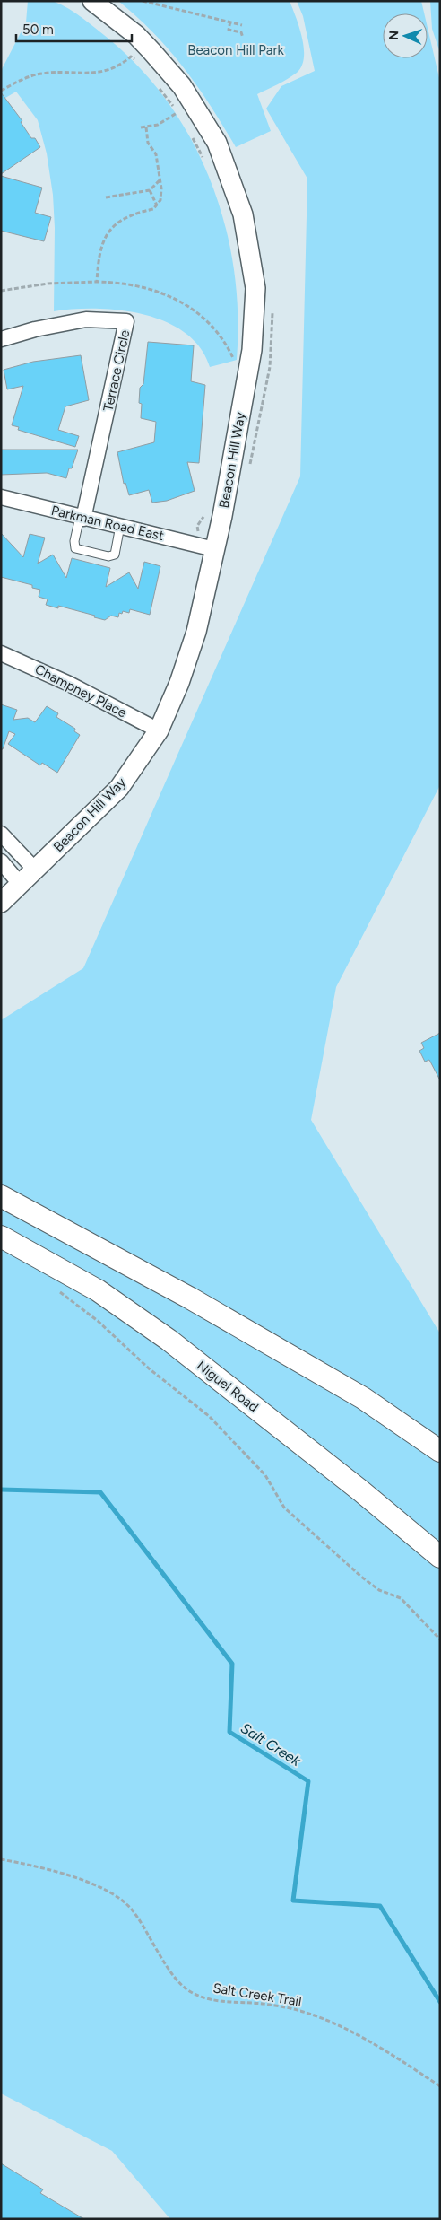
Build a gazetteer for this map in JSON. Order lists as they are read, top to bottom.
{
  "streets": {
    "main road": ["Niguel Road"],
    "street": [
      "Terrace Circle",
      "Beacon Hill Way",
      "Parkman Road East",
      "Champney Place"
    ],
    "path": ["Salt Creek Trail"]
  },
  "crossings": [
    ["Terrace Circle", "Parkman Road East"],
    ["Beacon Hill Way", "Parkman Road East"],
    ["Beacon Hill Way", "Champney Place"]
  ],
  "water": ["Salt Creek"],
  "parks": ["Beacon Hill Park"],
  "scale_bar": "50 m",
  "north": "left"
}
